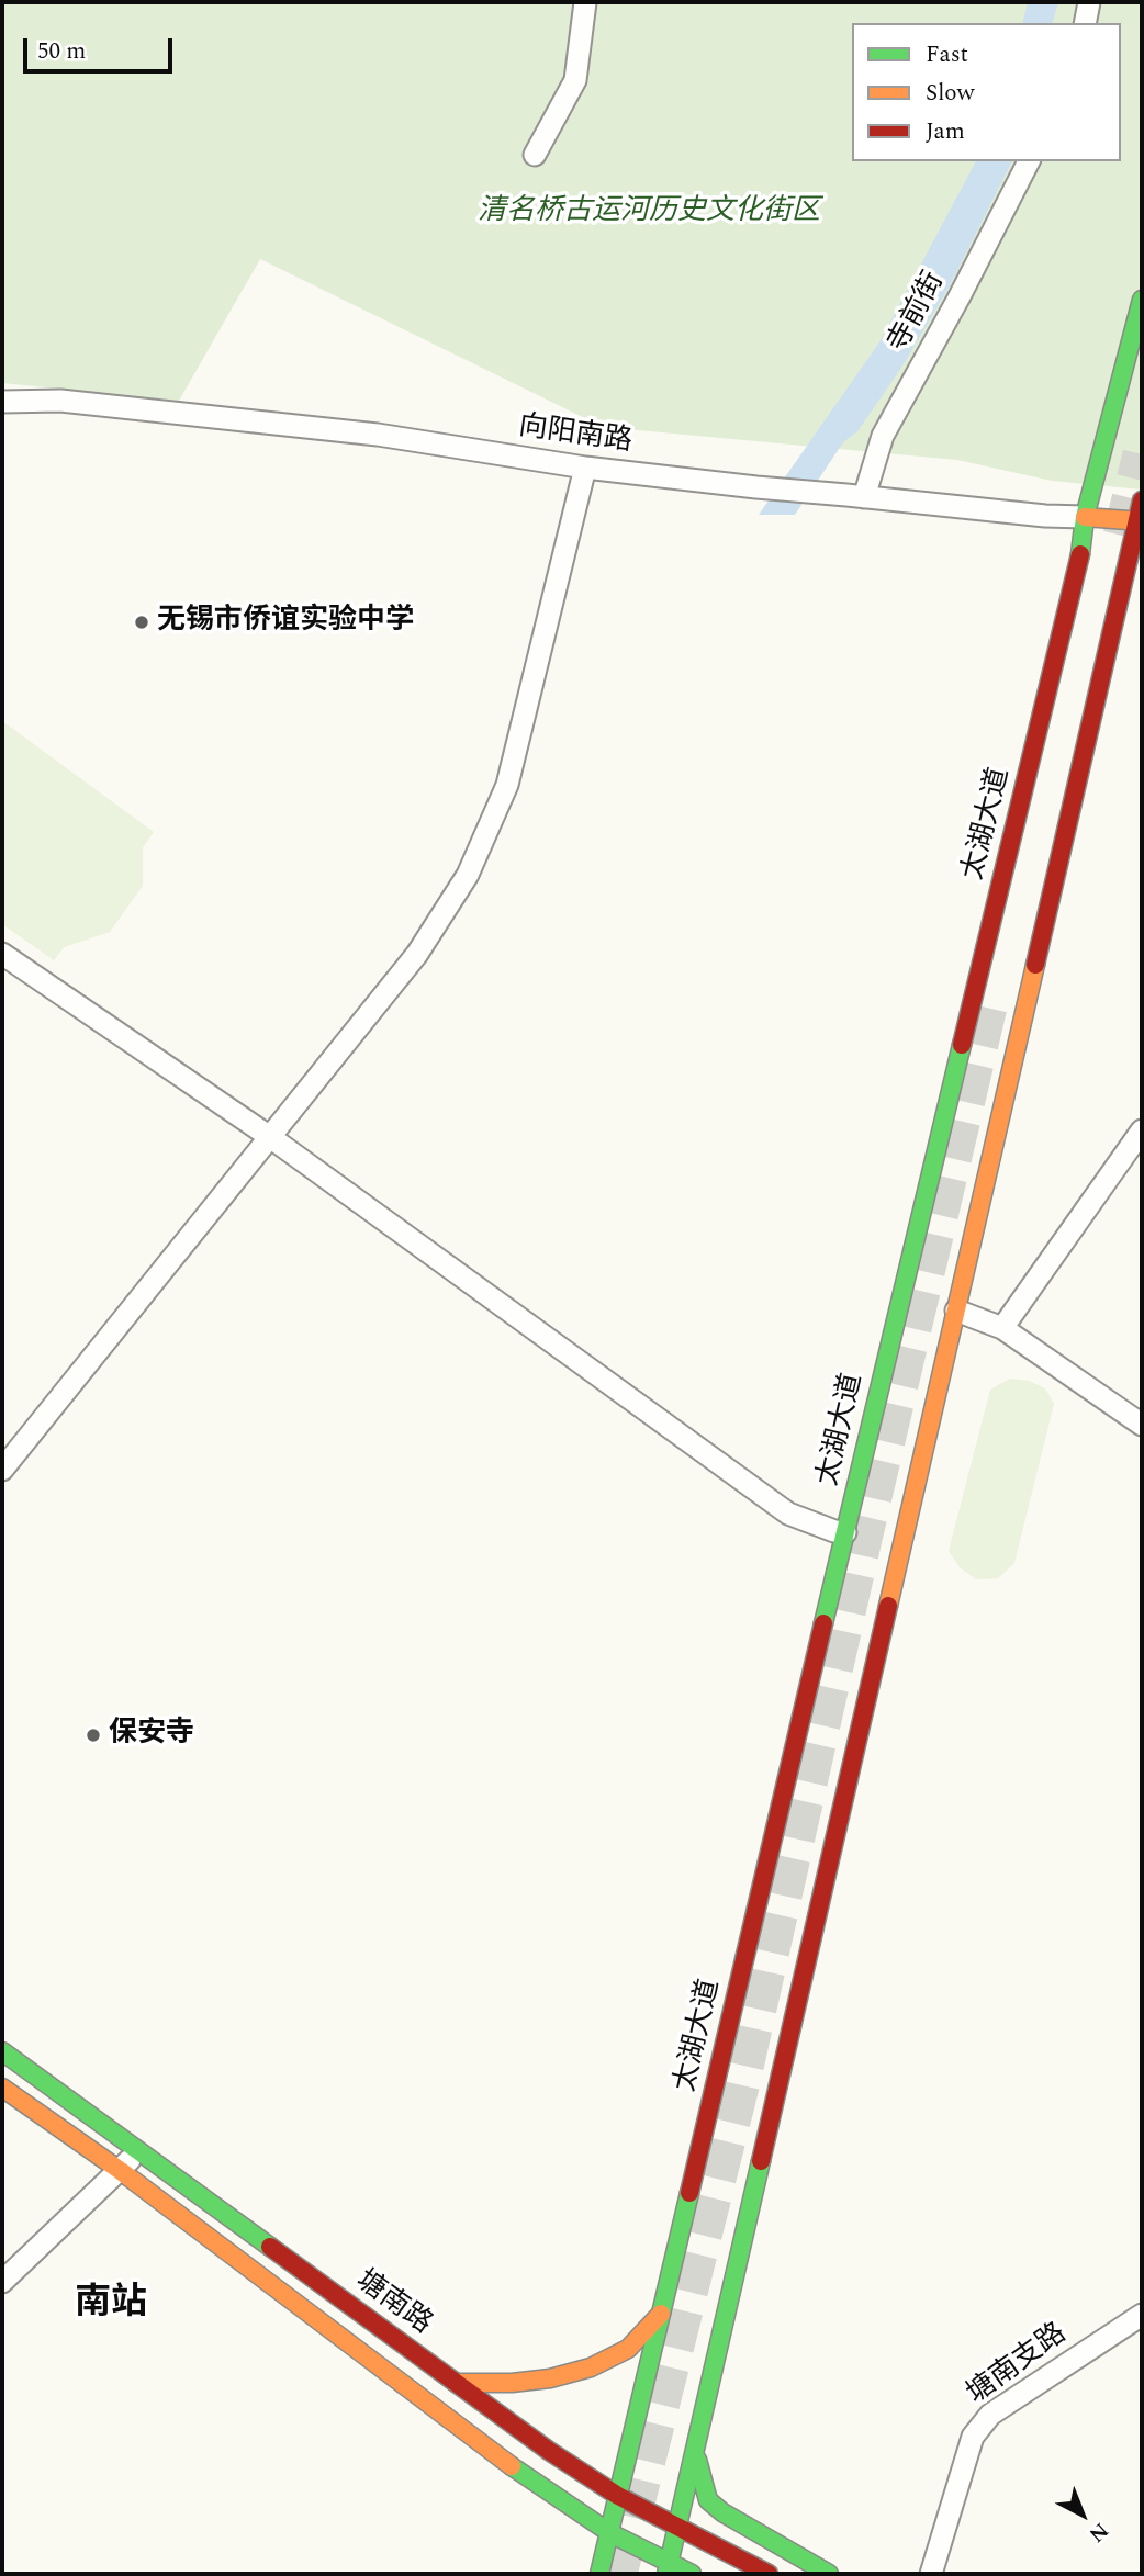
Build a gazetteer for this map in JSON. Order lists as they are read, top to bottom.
{
  "streets": {
    "main road": ["向阳南路", "太湖大道", "塘南路"],
    "street": ["寺前街", "塘南支路"]
  },
  "crossings": [
    ["寺前街", "向阳南路"],
    ["向阳南路", "太湖大道"],
    ["太湖大道", "塘南路"]
  ],
  "districts": ["南站"],
  "parks": ["清名桥古运河历史文化街区"],
  "places": ["无锡市侨谊实验中学", "保安寺"],
  "legend": ["Fast", "Slow", "Jam"],
  "scale_bar": "50 m",
  "north": "bottom right"
}
